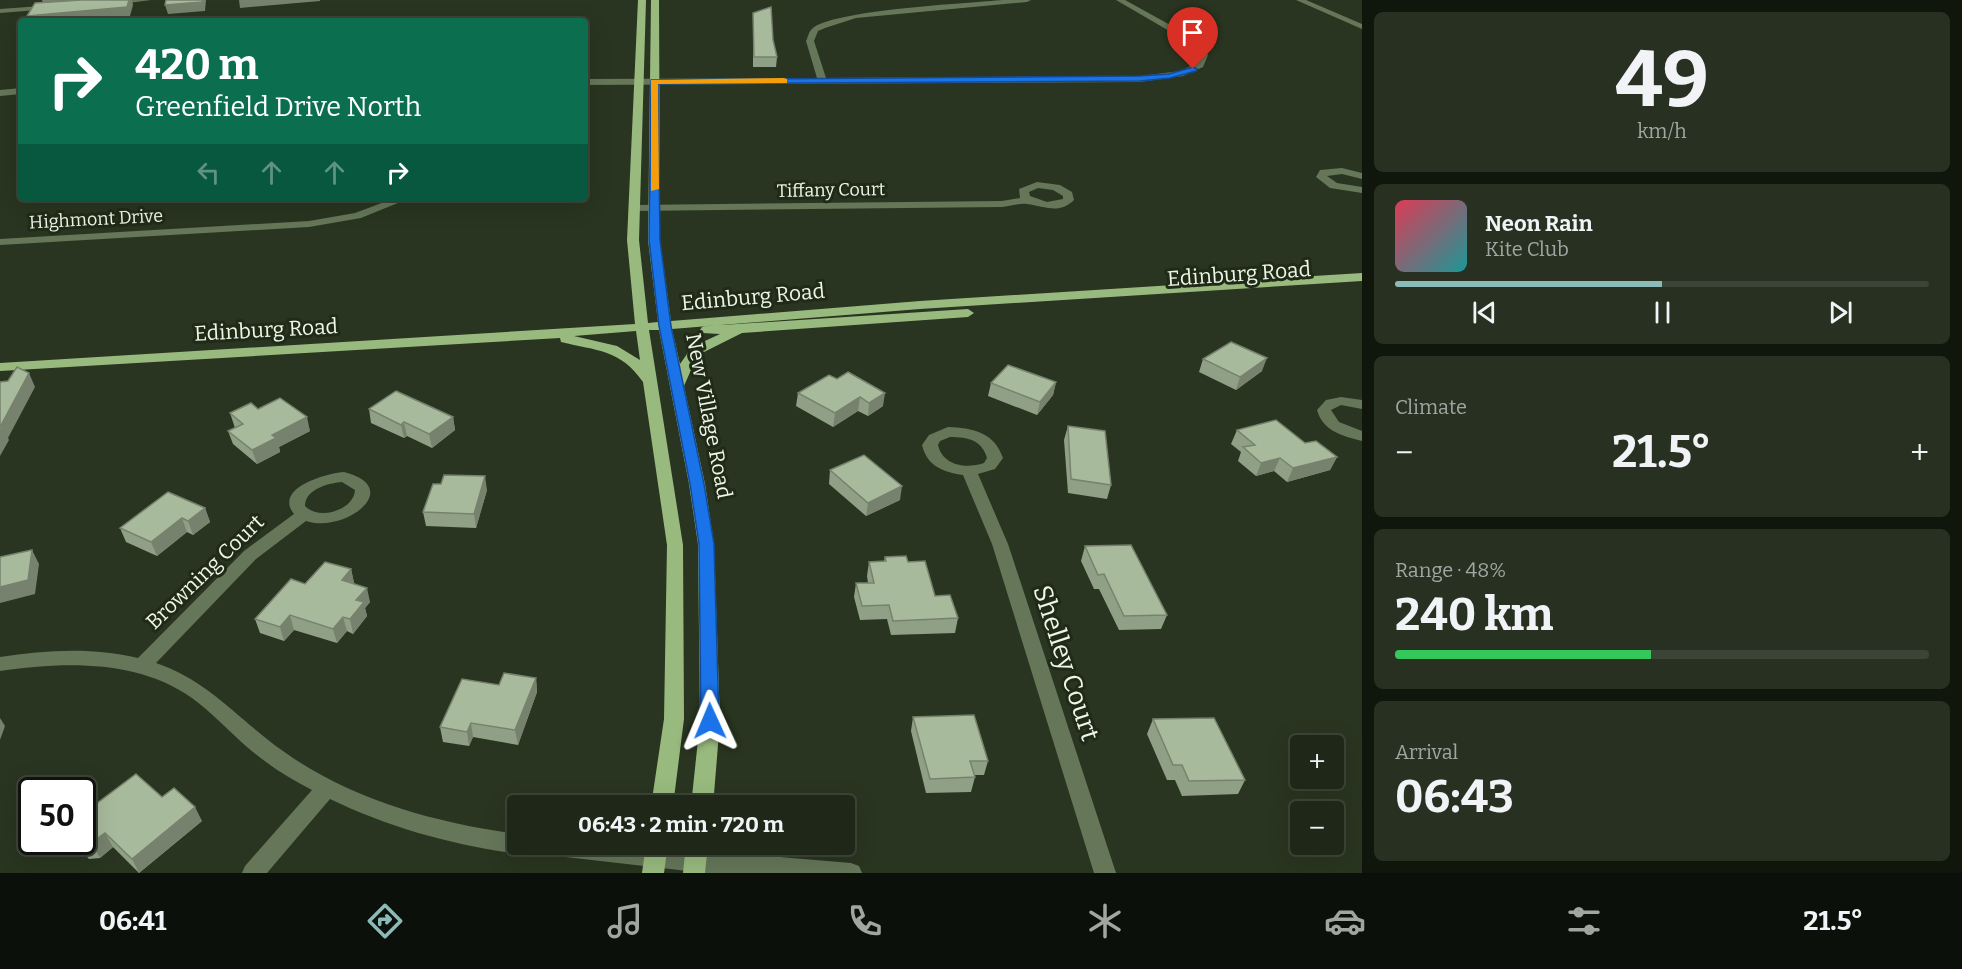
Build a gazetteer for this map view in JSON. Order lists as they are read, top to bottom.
{
  "streets": {
    "main road": ["Edinburg Road", "New Village Road"],
    "street": [
      "Tiffany Court",
      "Highmont Drive",
      "Browning Court",
      "Shelley Court"
    ]
  },
  "crossings": [
    ["Tiffany Court", "New Village Road"],
    ["Edinburg Road", "New Village Road"]
  ],
  "page": {
    "tile": [
      ["49", "km/h"],
      "Climate",
      ["Range · 48%", "240 km"],
      ["Arrival", "06:43"]
    ],
    "turn": ["420 m", "Greenfield Drive North"],
    "song": ["Neon Rain", "Kite Club"],
    "heat": ["−", "21.5°", "+"],
    "map_buttons": ["+", "−"],
    "limit": "50",
    "trip": "06:43 · 2 min · 720 m",
    "tabs": ["06:41", "21.5°"]
  }
}
